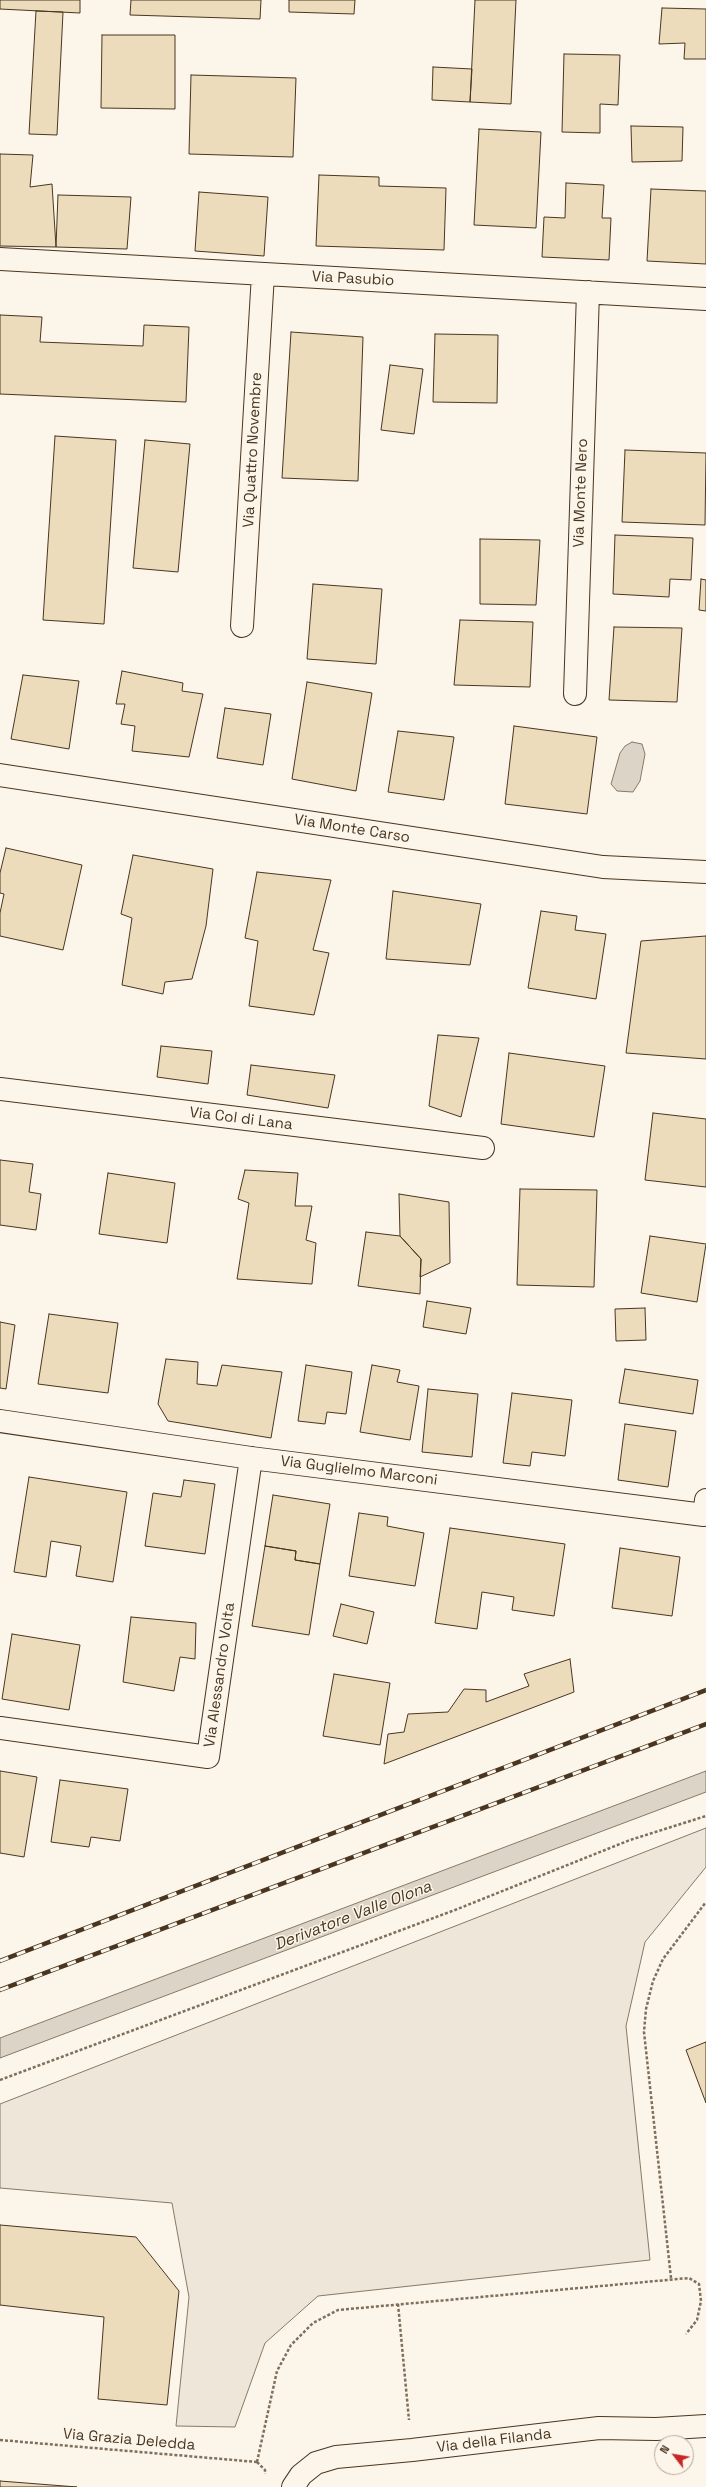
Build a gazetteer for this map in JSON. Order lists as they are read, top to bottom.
{
  "streets": {
    "street": [
      "Via Pasubio",
      "Via Quattro Novembre",
      "Via Monte Nero",
      "Via Monte Carso",
      "Via Col di Lana",
      "Via Guglielmo Marconi",
      "Via Alessandro Volta",
      "Via della Filanda"
    ],
    "path": ["Via Grazia Deledda"]
  },
  "crossings": [
    ["Via Pasubio", "Via Quattro Novembre"],
    ["Via Pasubio", "Via Monte Nero"],
    ["Via Guglielmo Marconi", "Via Alessandro Volta"]
  ],
  "water": ["Derivatore Valle Olona"],
  "north": "top left"
}
